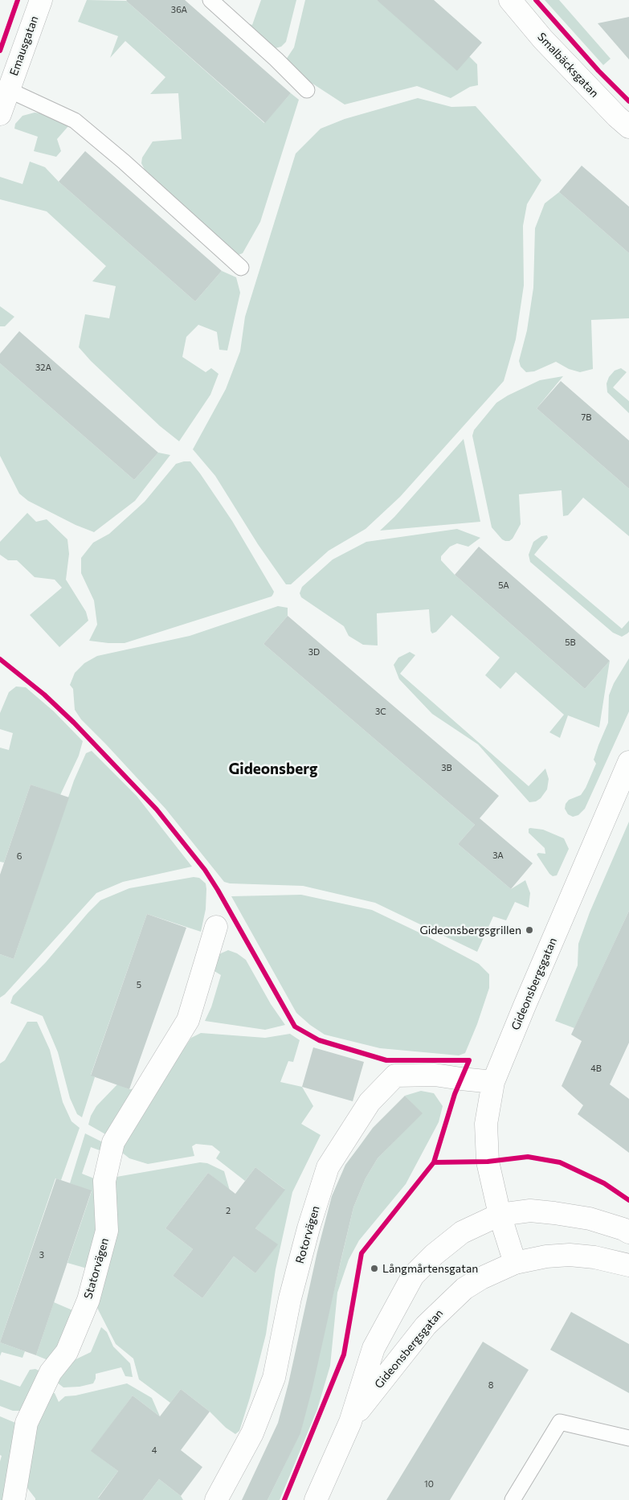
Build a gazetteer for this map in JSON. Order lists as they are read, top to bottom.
{
  "streets": {
    "street": [
      "Emausgatan",
      "Smalbäcksgatan",
      "Gideonsbergsgatan",
      "Rotorvägen",
      "Statorvägen"
    ]
  },
  "crossings": [
    ["Gideonsbergsgatan", "Rotorvägen"]
  ],
  "districts": ["Gideonsberg"],
  "places": ["Gideonsbergsgrillen", "Långmårtensgatan"],
  "house_numbers": [
    "36A",
    "32A",
    "7B",
    "5A",
    "5B",
    "3D",
    "3C",
    "3B",
    "3A",
    "6",
    "5",
    "4B",
    "2",
    "3",
    "8",
    "4",
    "10"
  ]
}
